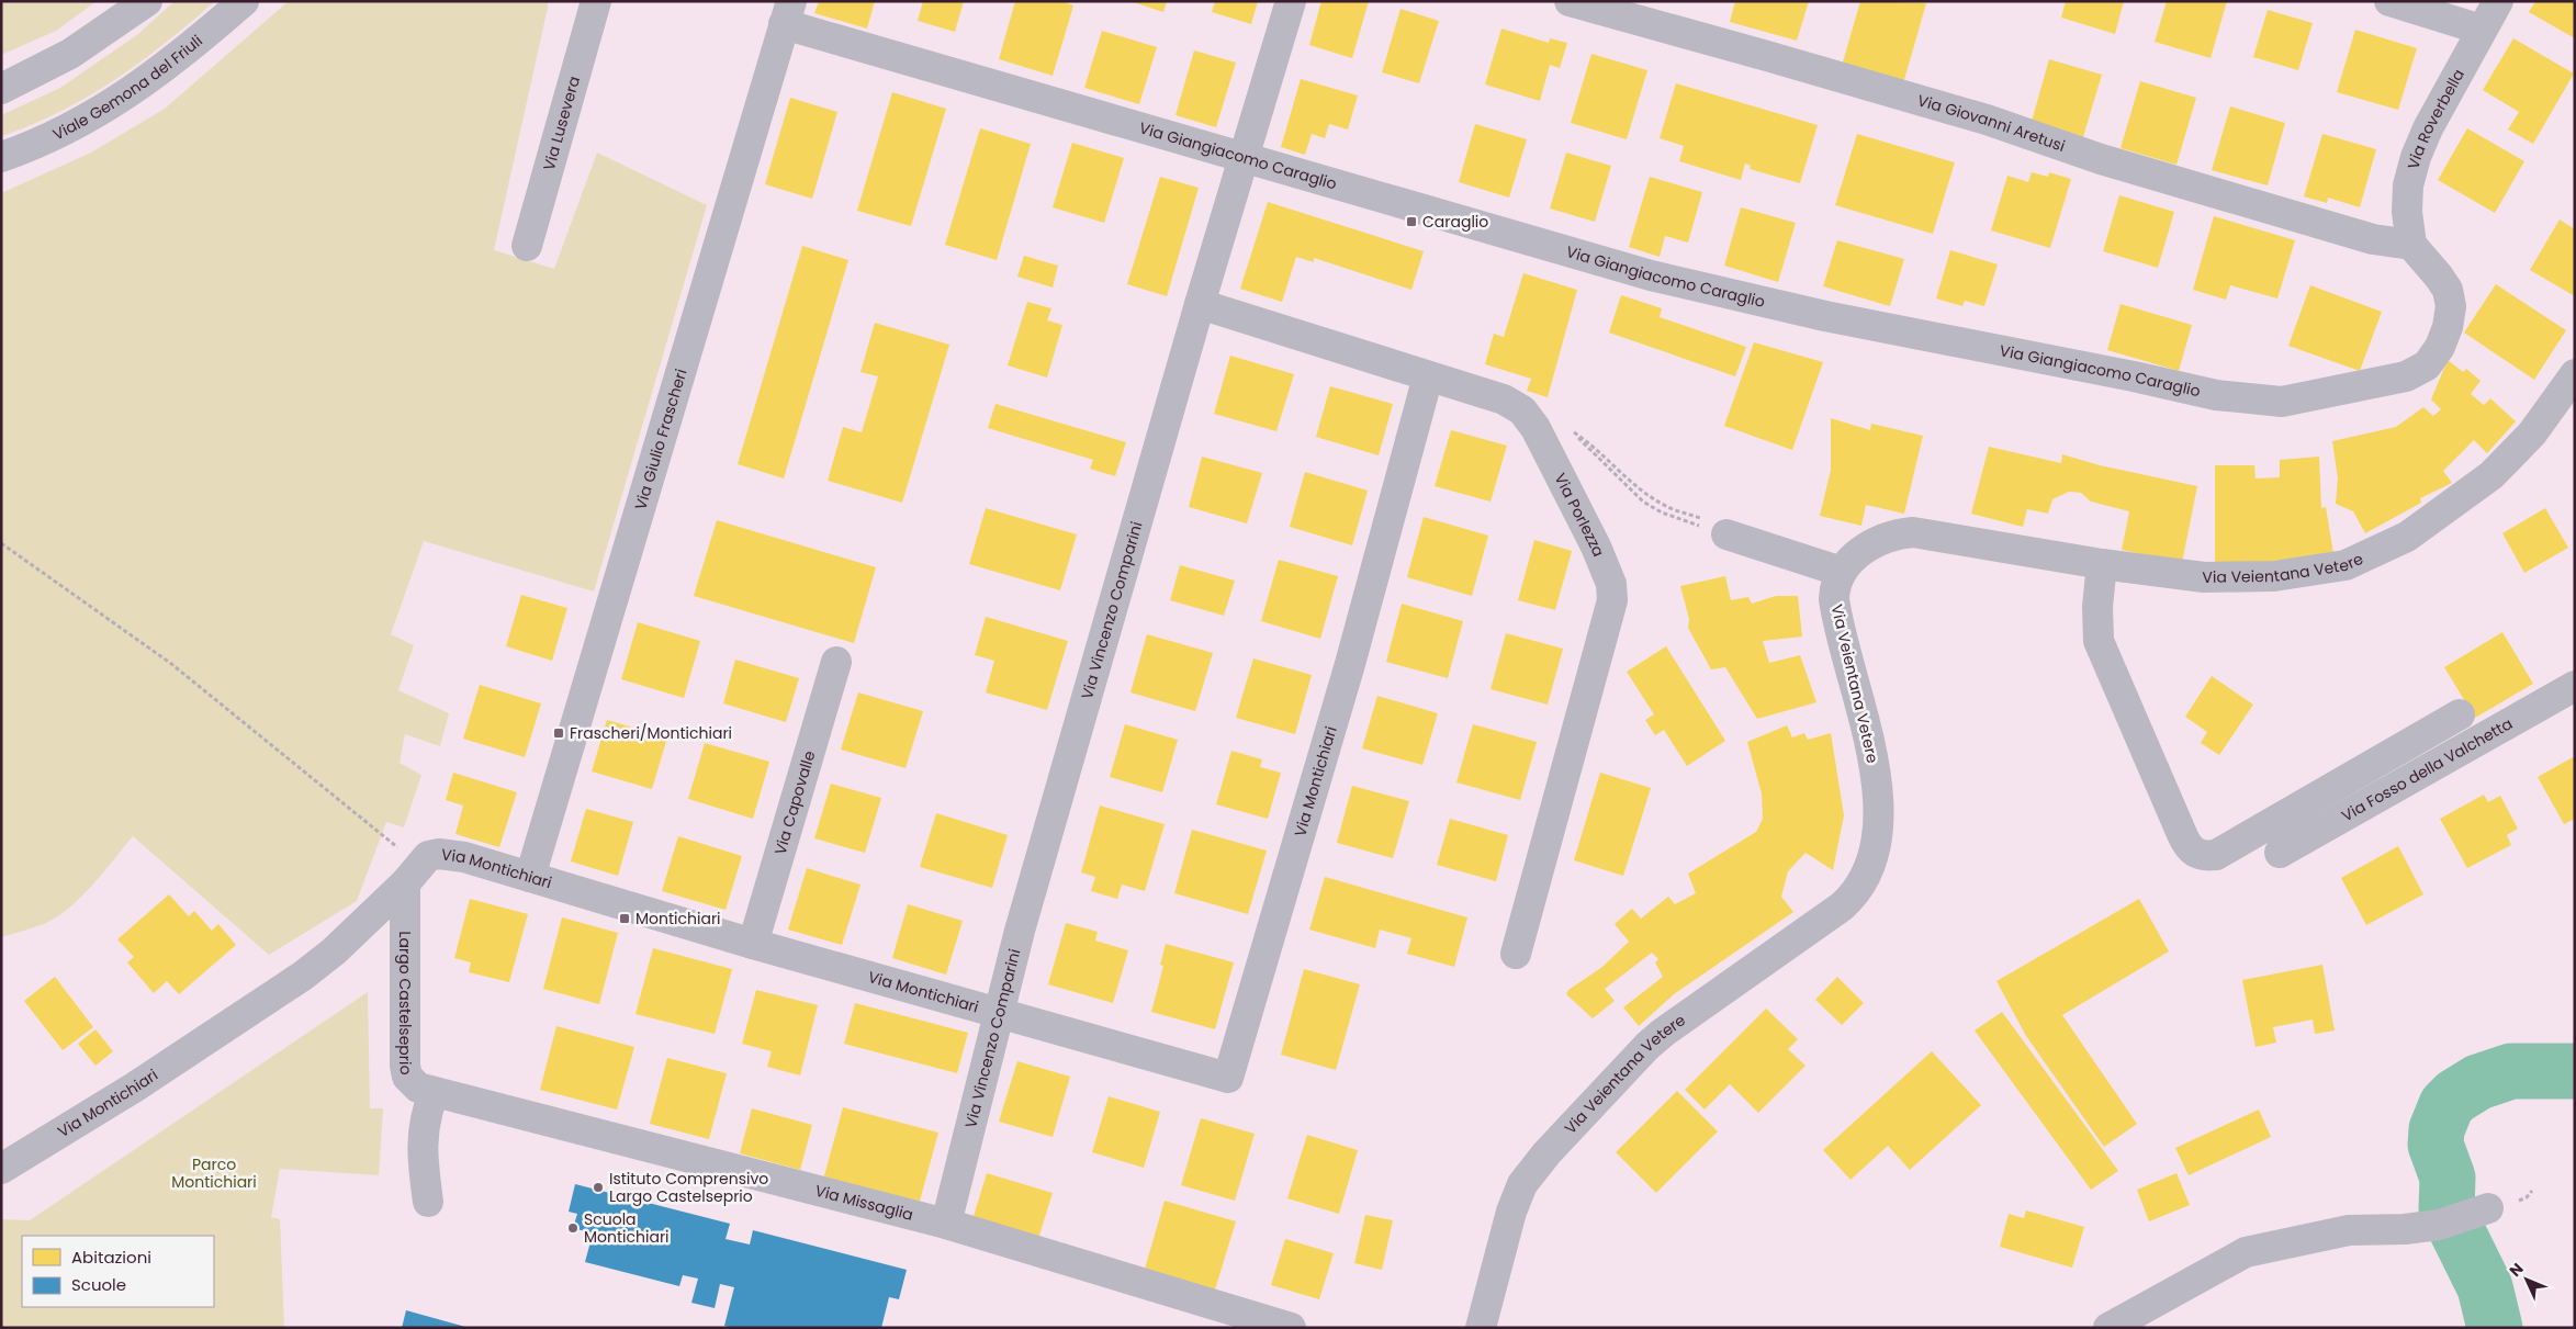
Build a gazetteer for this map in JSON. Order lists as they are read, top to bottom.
{
  "streets": {
    "street": [
      "Viale Gemona del Friuli",
      "Via Roverbella",
      "Via Lusevera",
      "Via Giovanni Aretusi",
      "Via Giangiacomo Caraglio",
      "Via Giulio Frascheri",
      "Via Porlezza",
      "Via Veientana Vetere",
      "Via Vincenzo Comparini",
      "Via Fosso della Valchetta",
      "Via Montichiari",
      "Via Capovalle",
      "Largo Castelseprio",
      "Via Missaglia"
    ]
  },
  "crossings": [
    ["Via Roverbella", "Via Giovanni Aretusi"],
    ["Via Roverbella", "Via Giangiacomo Caraglio"],
    ["Via Giovanni Aretusi", "Via Giangiacomo Caraglio"],
    ["Via Giangiacomo Caraglio", "Via Giulio Frascheri"],
    ["Via Giangiacomo Caraglio", "Via Vincenzo Comparini"],
    ["Via Giulio Frascheri", "Via Montichiari"],
    ["Via Porlezza", "Via Vincenzo Comparini"],
    ["Via Porlezza", "Via Montichiari"],
    ["Via Vincenzo Comparini", "Via Montichiari"],
    ["Via Vincenzo Comparini", "Via Missaglia"],
    ["Via Montichiari", "Via Capovalle"],
    ["Via Montichiari", "Largo Castelseprio"],
    ["Largo Castelseprio", "Via Missaglia"]
  ],
  "parks": ["Parco Montichiari"],
  "places": {
    "transit": ["Caraglio", "Frascheri/Montichiari", "Montichiari"],
    "other": ["Istituto Comprensivo Largo Castelseprio", "Scuola Montichiari"]
  },
  "legend": ["Abitazioni", "Scuole"],
  "north": "top left"
}
